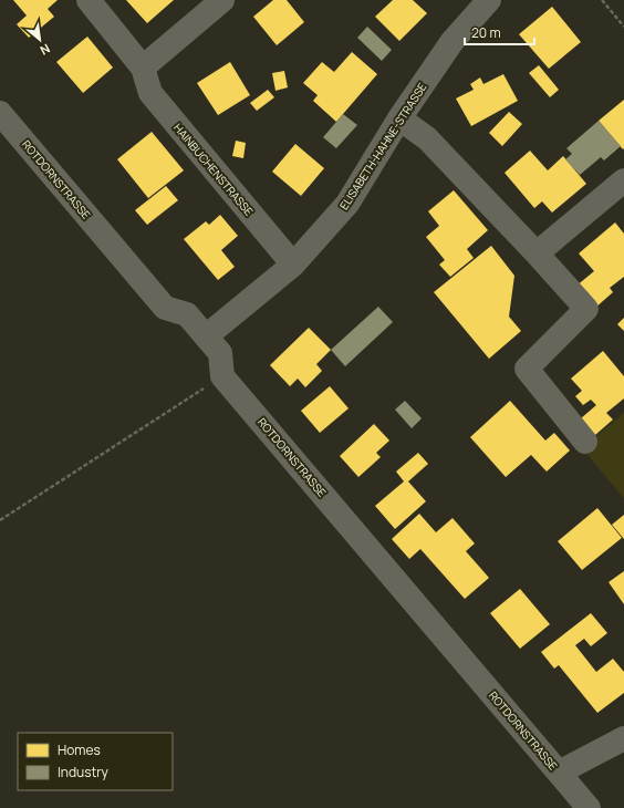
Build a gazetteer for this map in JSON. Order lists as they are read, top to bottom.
{
  "streets": {
    "street": ["ELISABETH-HAHNE-STRASSE", "HAINBUCHENSTRASSE", "ROTDORNSTRASSE"]
  },
  "crossings": [
    ["ELISABETH-HAHNE-STRASSE", "HAINBUCHENSTRASSE"],
    ["ELISABETH-HAHNE-STRASSE", "ROTDORNSTRASSE"]
  ],
  "legend": ["Homes", "Industry"],
  "scale_bar": "20 m",
  "north": "bottom right"
}
